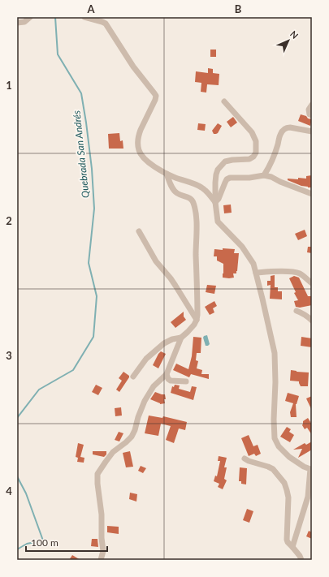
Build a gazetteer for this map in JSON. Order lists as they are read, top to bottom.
{
  "water": ["Quebrada San Andrés"],
  "scale_bar": "100 m",
  "north": "top right",
  "grid": {
    "columns": ["A", "B"],
    "rows": [
      "1",
      "2",
      "3",
      "4"
    ]
  }
}
